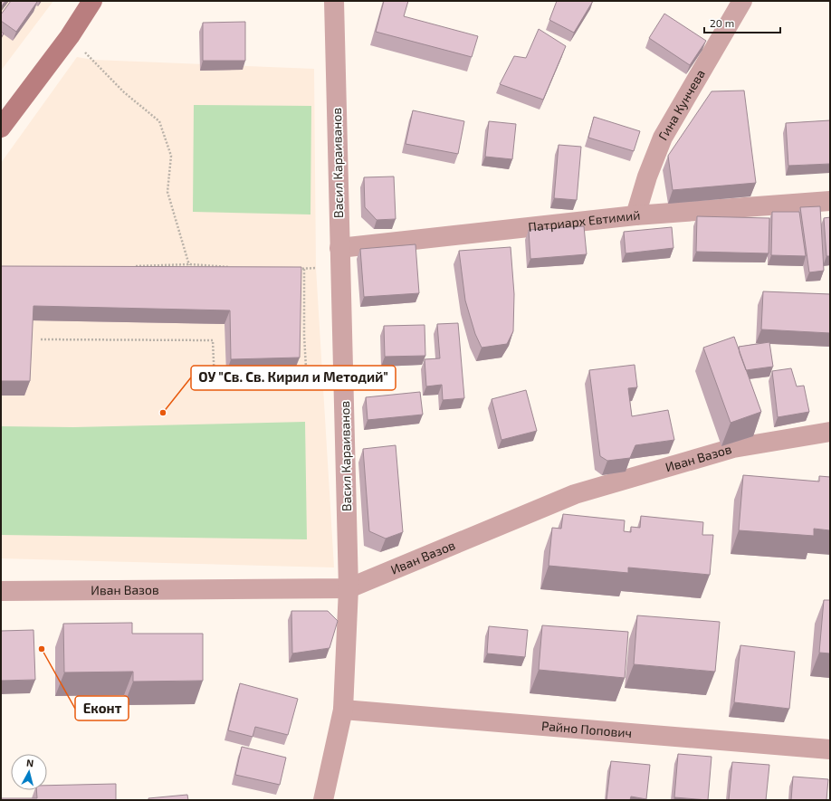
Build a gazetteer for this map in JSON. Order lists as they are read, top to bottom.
{
  "streets": {
    "street": [
      "Гина Кунчева",
      "Васил Караиванов",
      "Патриарх Евтимий",
      "Иван Вазов",
      "Райно Попович"
    ]
  },
  "crossings": [
    ["Гина Кунчева", "Патриарх Евтимий"],
    ["Васил Караиванов", "Патриарх Евтимий"],
    ["Васил Караиванов", "Иван Вазов"],
    ["Васил Караиванов", "Райно Попович"]
  ],
  "places": ["ОУ \"Св. Св. Кирил и Методий\"", "Еконт"],
  "scale_bar": "20 m",
  "north": "top"
}
